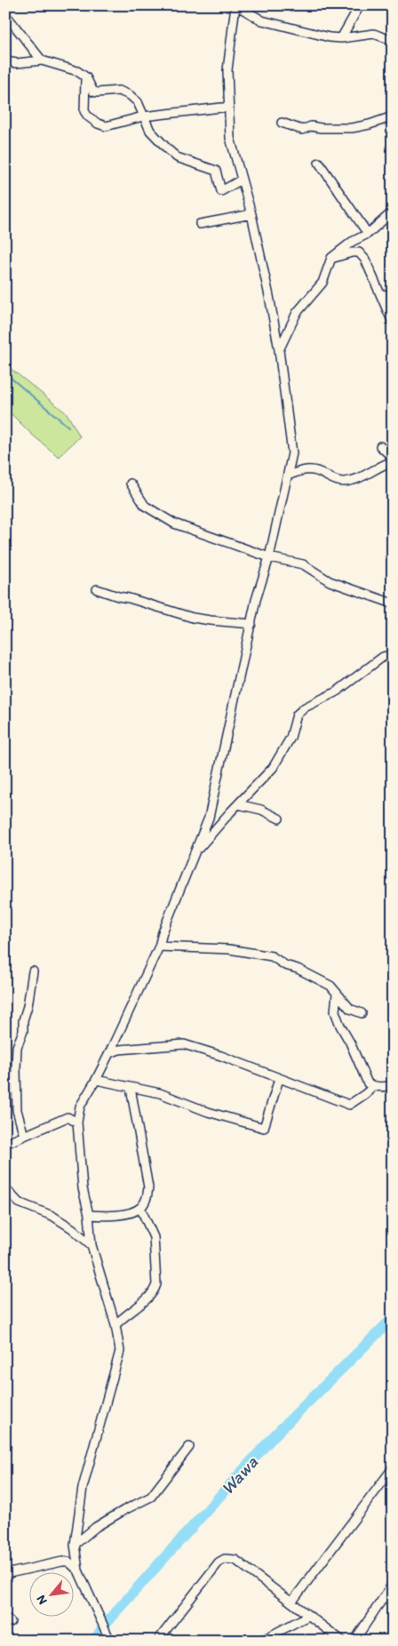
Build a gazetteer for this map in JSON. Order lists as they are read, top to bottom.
{
  "water": ["Wawa"],
  "north": "bottom left"
}
